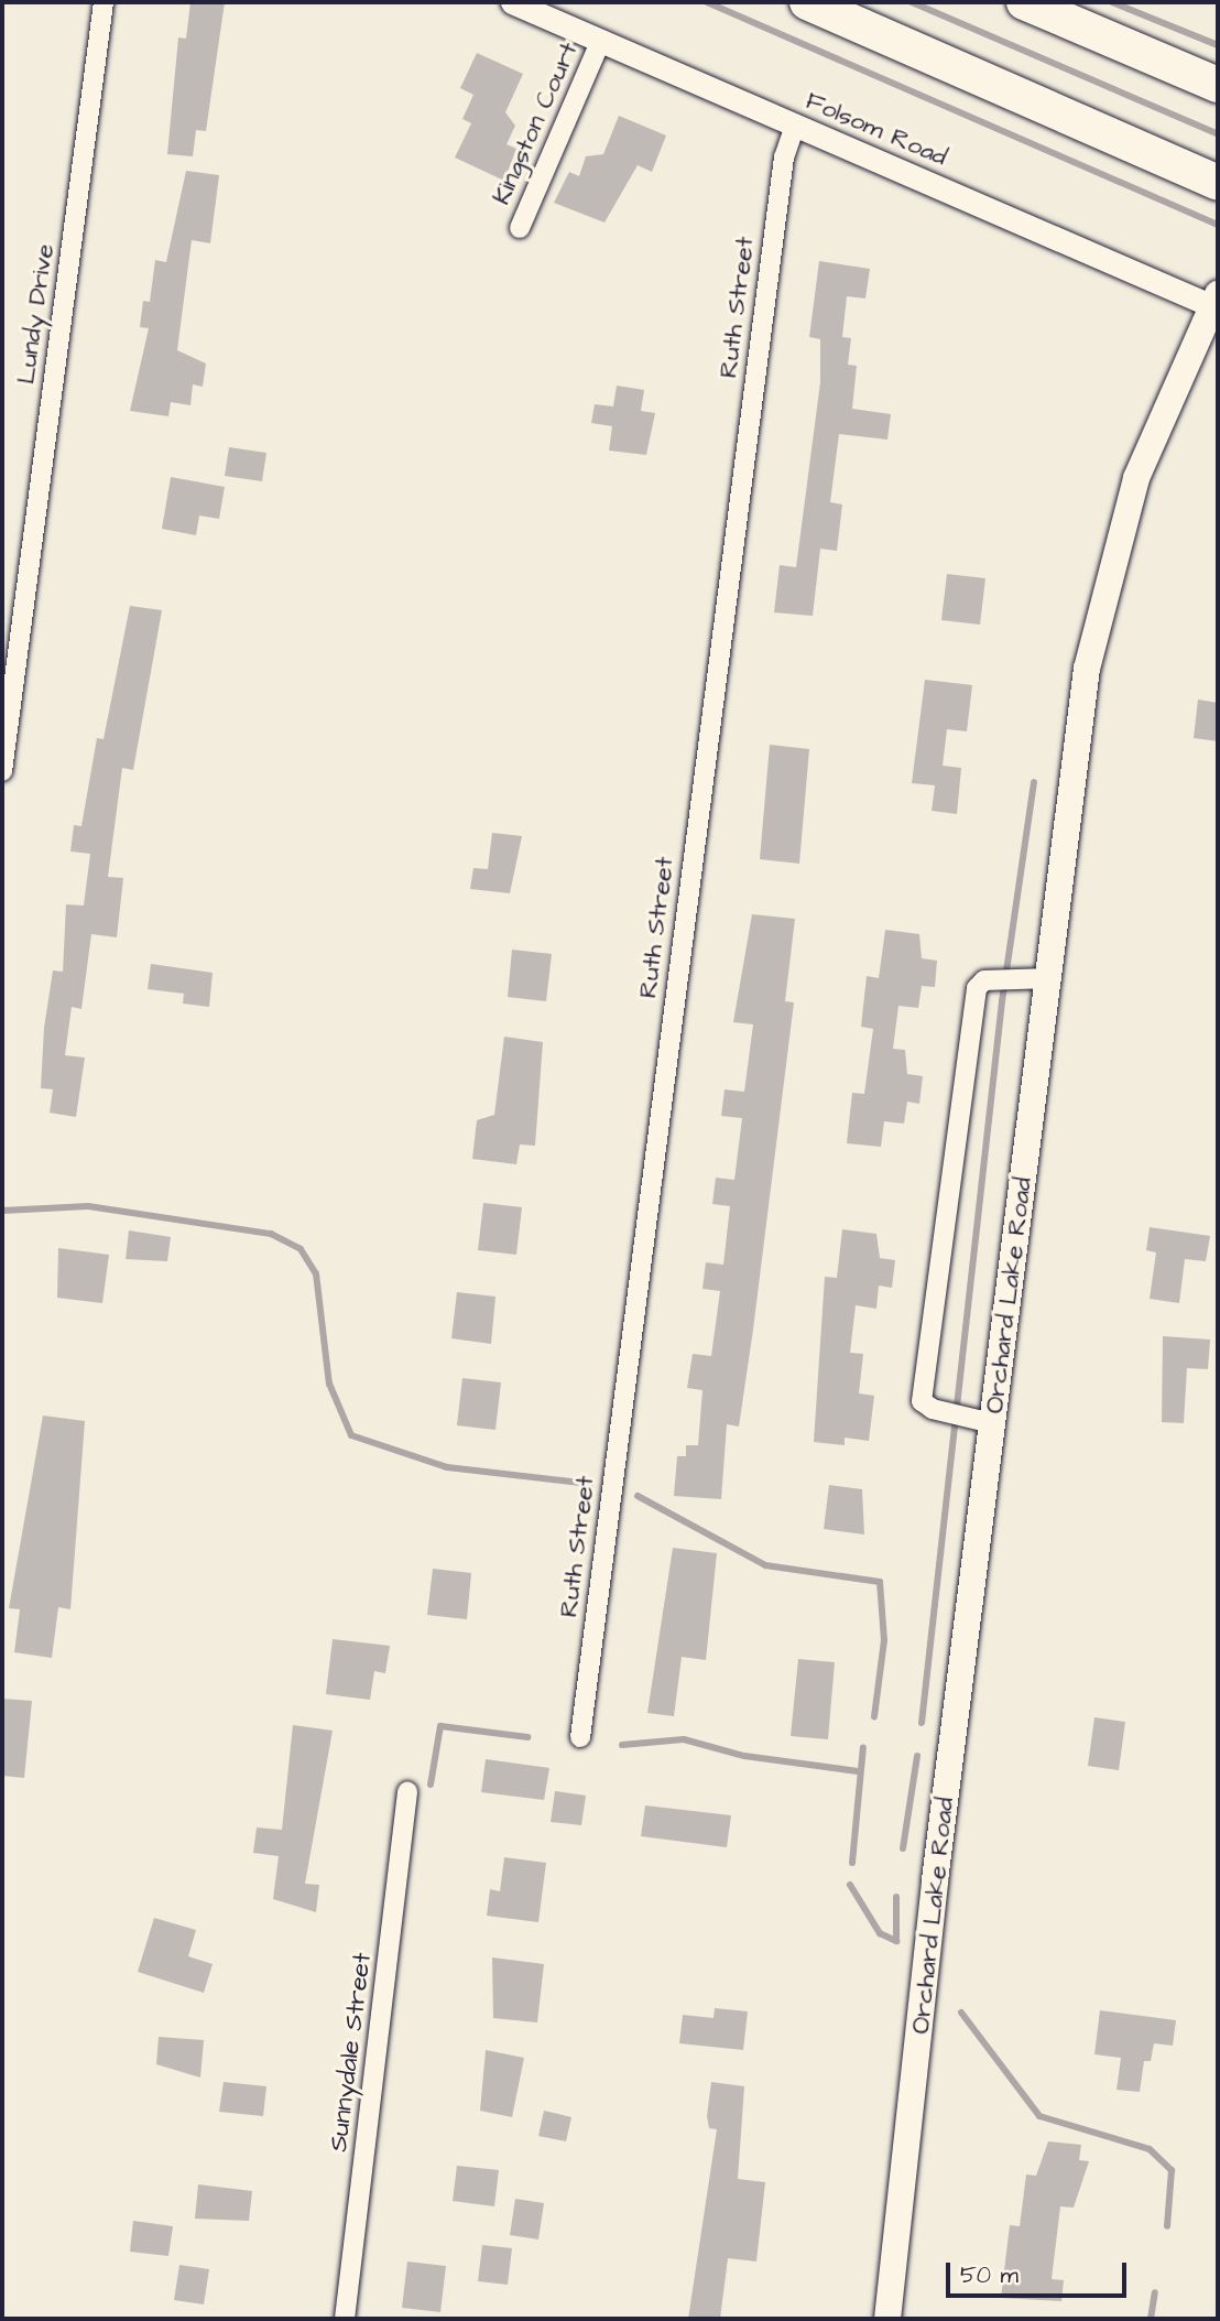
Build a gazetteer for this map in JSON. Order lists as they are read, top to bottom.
{
  "streets": {
    "main road": ["Orchard Lake Road"],
    "street": [
      "Kingston Court",
      "Folsom Road",
      "Ruth Street",
      "Lundy Drive",
      "Sunnydale Street"
    ]
  },
  "crossings": [
    ["Kingston Court", "Folsom Road"],
    ["Folsom Road", "Ruth Street"],
    ["Folsom Road", "Orchard Lake Road"]
  ],
  "scale_bar": "50 m"
}
